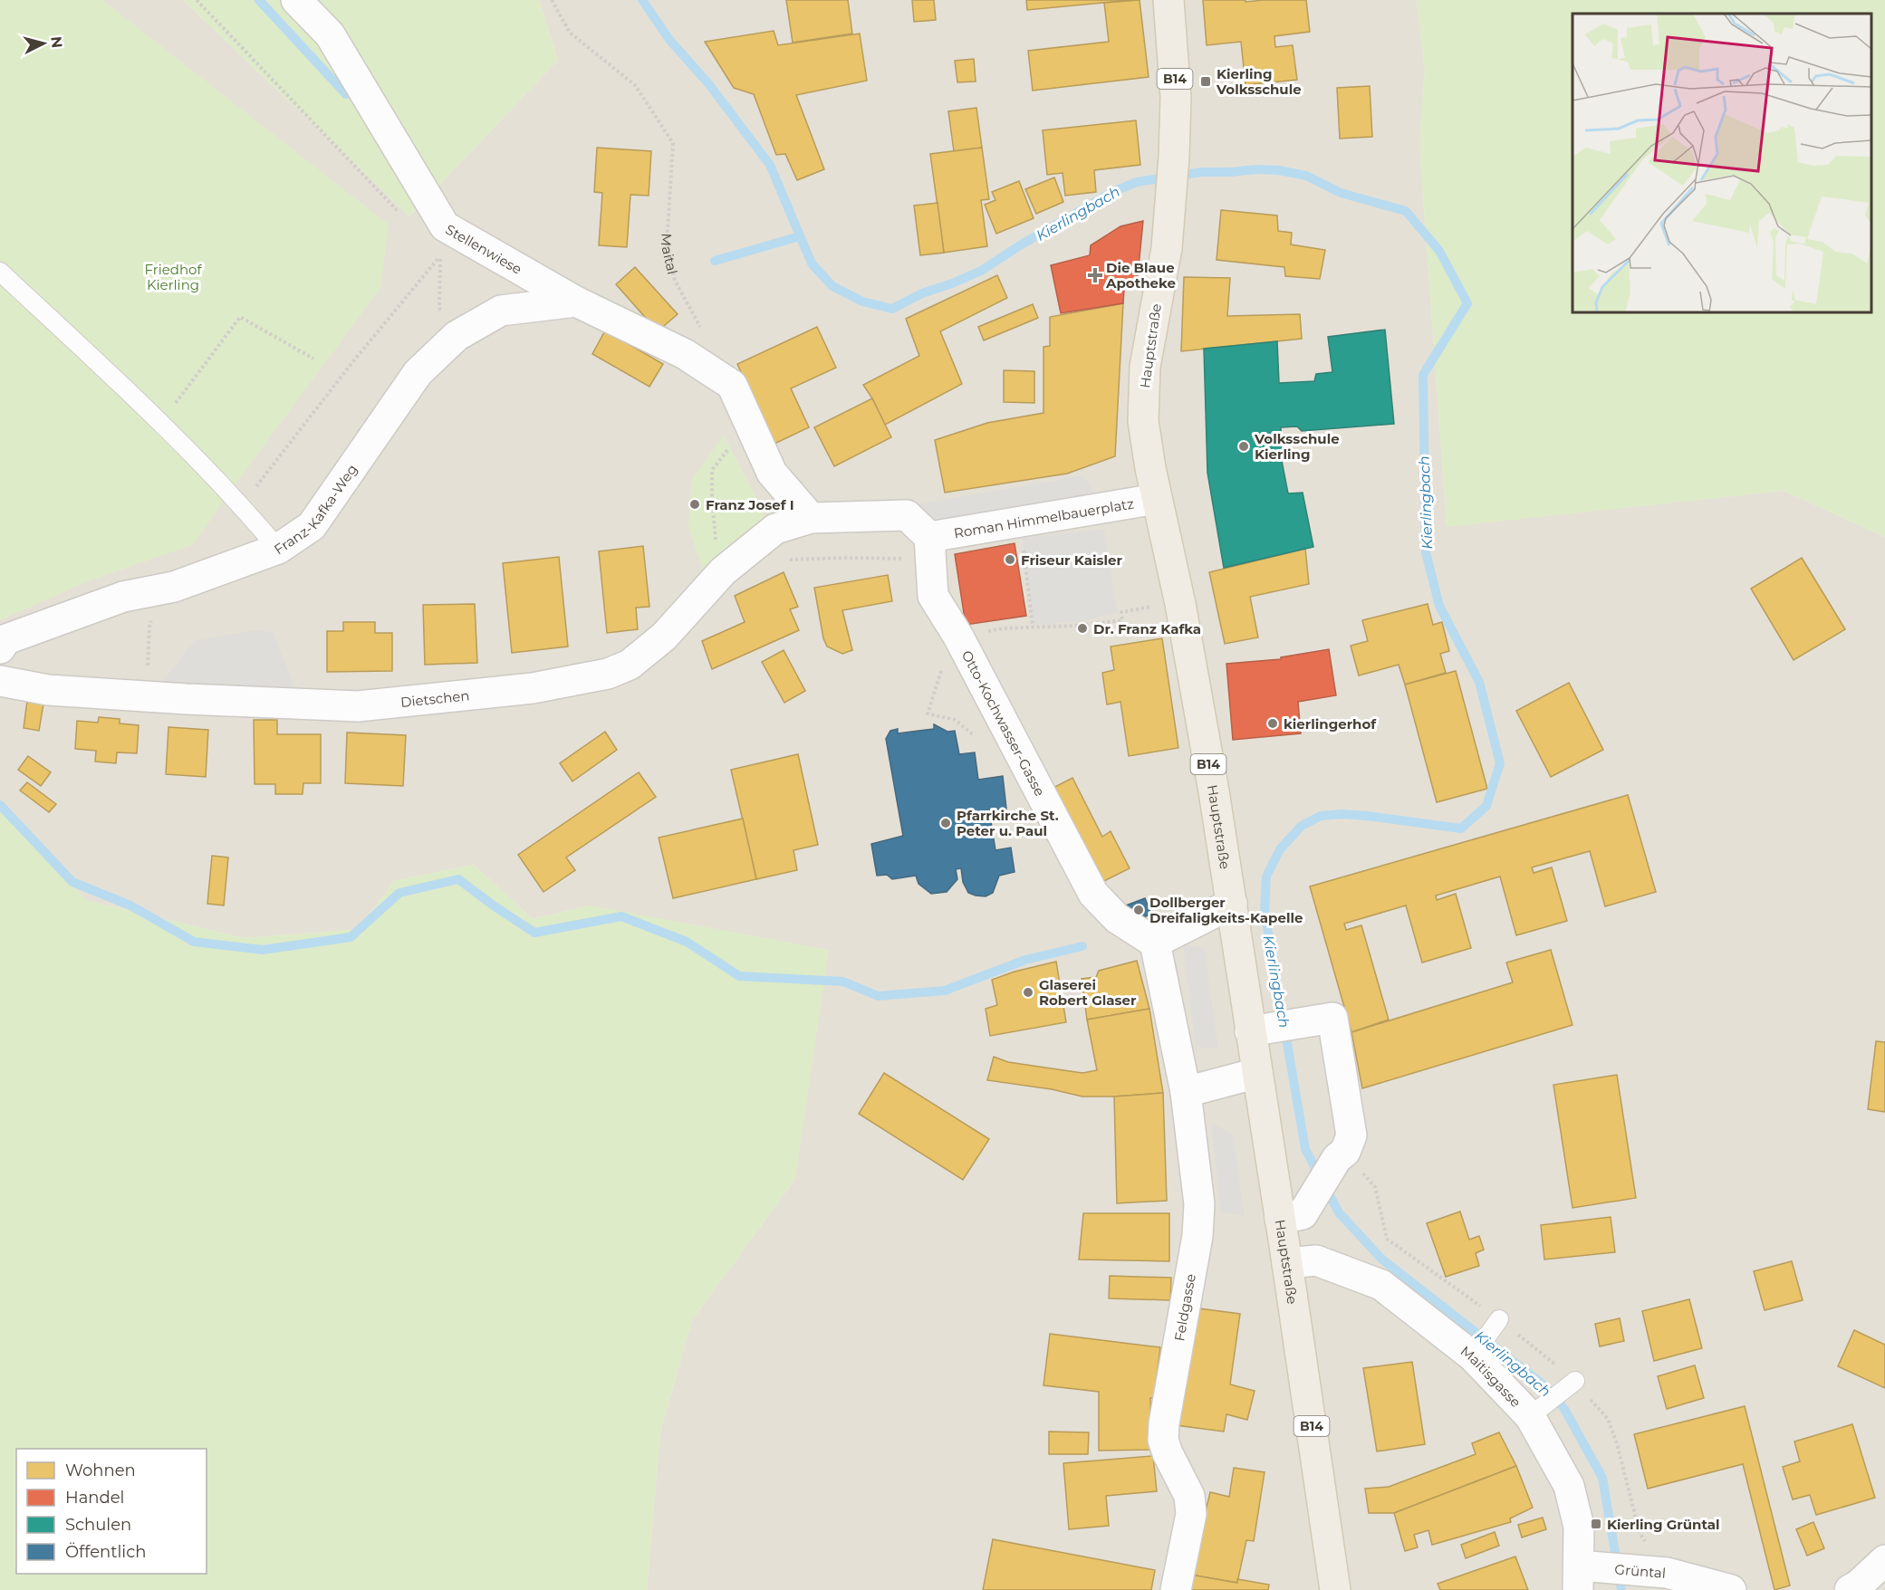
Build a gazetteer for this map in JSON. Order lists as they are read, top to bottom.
{
  "streets": {
    "main road": ["B14", "Hauptstraße"],
    "street": [
      "Stellenwiese",
      "Franz-Kafka-Weg",
      "Roman Himmelbauerplatz",
      "Dietschen",
      "Otto-Kochwasser-Gasse",
      "Feldgasse",
      "Maitisgasse",
      "Grüntal"
    ],
    "path": ["Maital"]
  },
  "crossings": [
    ["Stellenwiese", "Franz-Kafka-Weg"],
    ["Hauptstraße", "Roman Himmelbauerplatz"],
    ["Hauptstraße", "Maitisgasse"],
    ["Roman Himmelbauerplatz", "Dietschen"],
    ["Roman Himmelbauerplatz", "Otto-Kochwasser-Gasse"],
    ["Dietschen", "Otto-Kochwasser-Gasse"],
    ["Maitisgasse", "Grüntal"]
  ],
  "water": ["Kierlingbach"],
  "parks": ["Friedhof Kierling"],
  "places": {
    "transit": ["Kierling Volksschule", "Kierling Grüntal"],
    "health": ["Die Blaue Apotheke"],
    "other": [
      "Volksschule Kierling",
      "Franz Josef I",
      "Friseur Kaisler",
      "Dr. Franz Kafka",
      "kierlingerhof",
      "Pfarrkirche St. Peter u. Paul",
      "Dollberger Dreifaligkeits-Kapelle",
      "Glaserei Robert Glaser"
    ]
  },
  "legend": [
    "Wohnen",
    "Handel",
    "Schulen",
    "Öffentlich"
  ],
  "north": "right"
}
